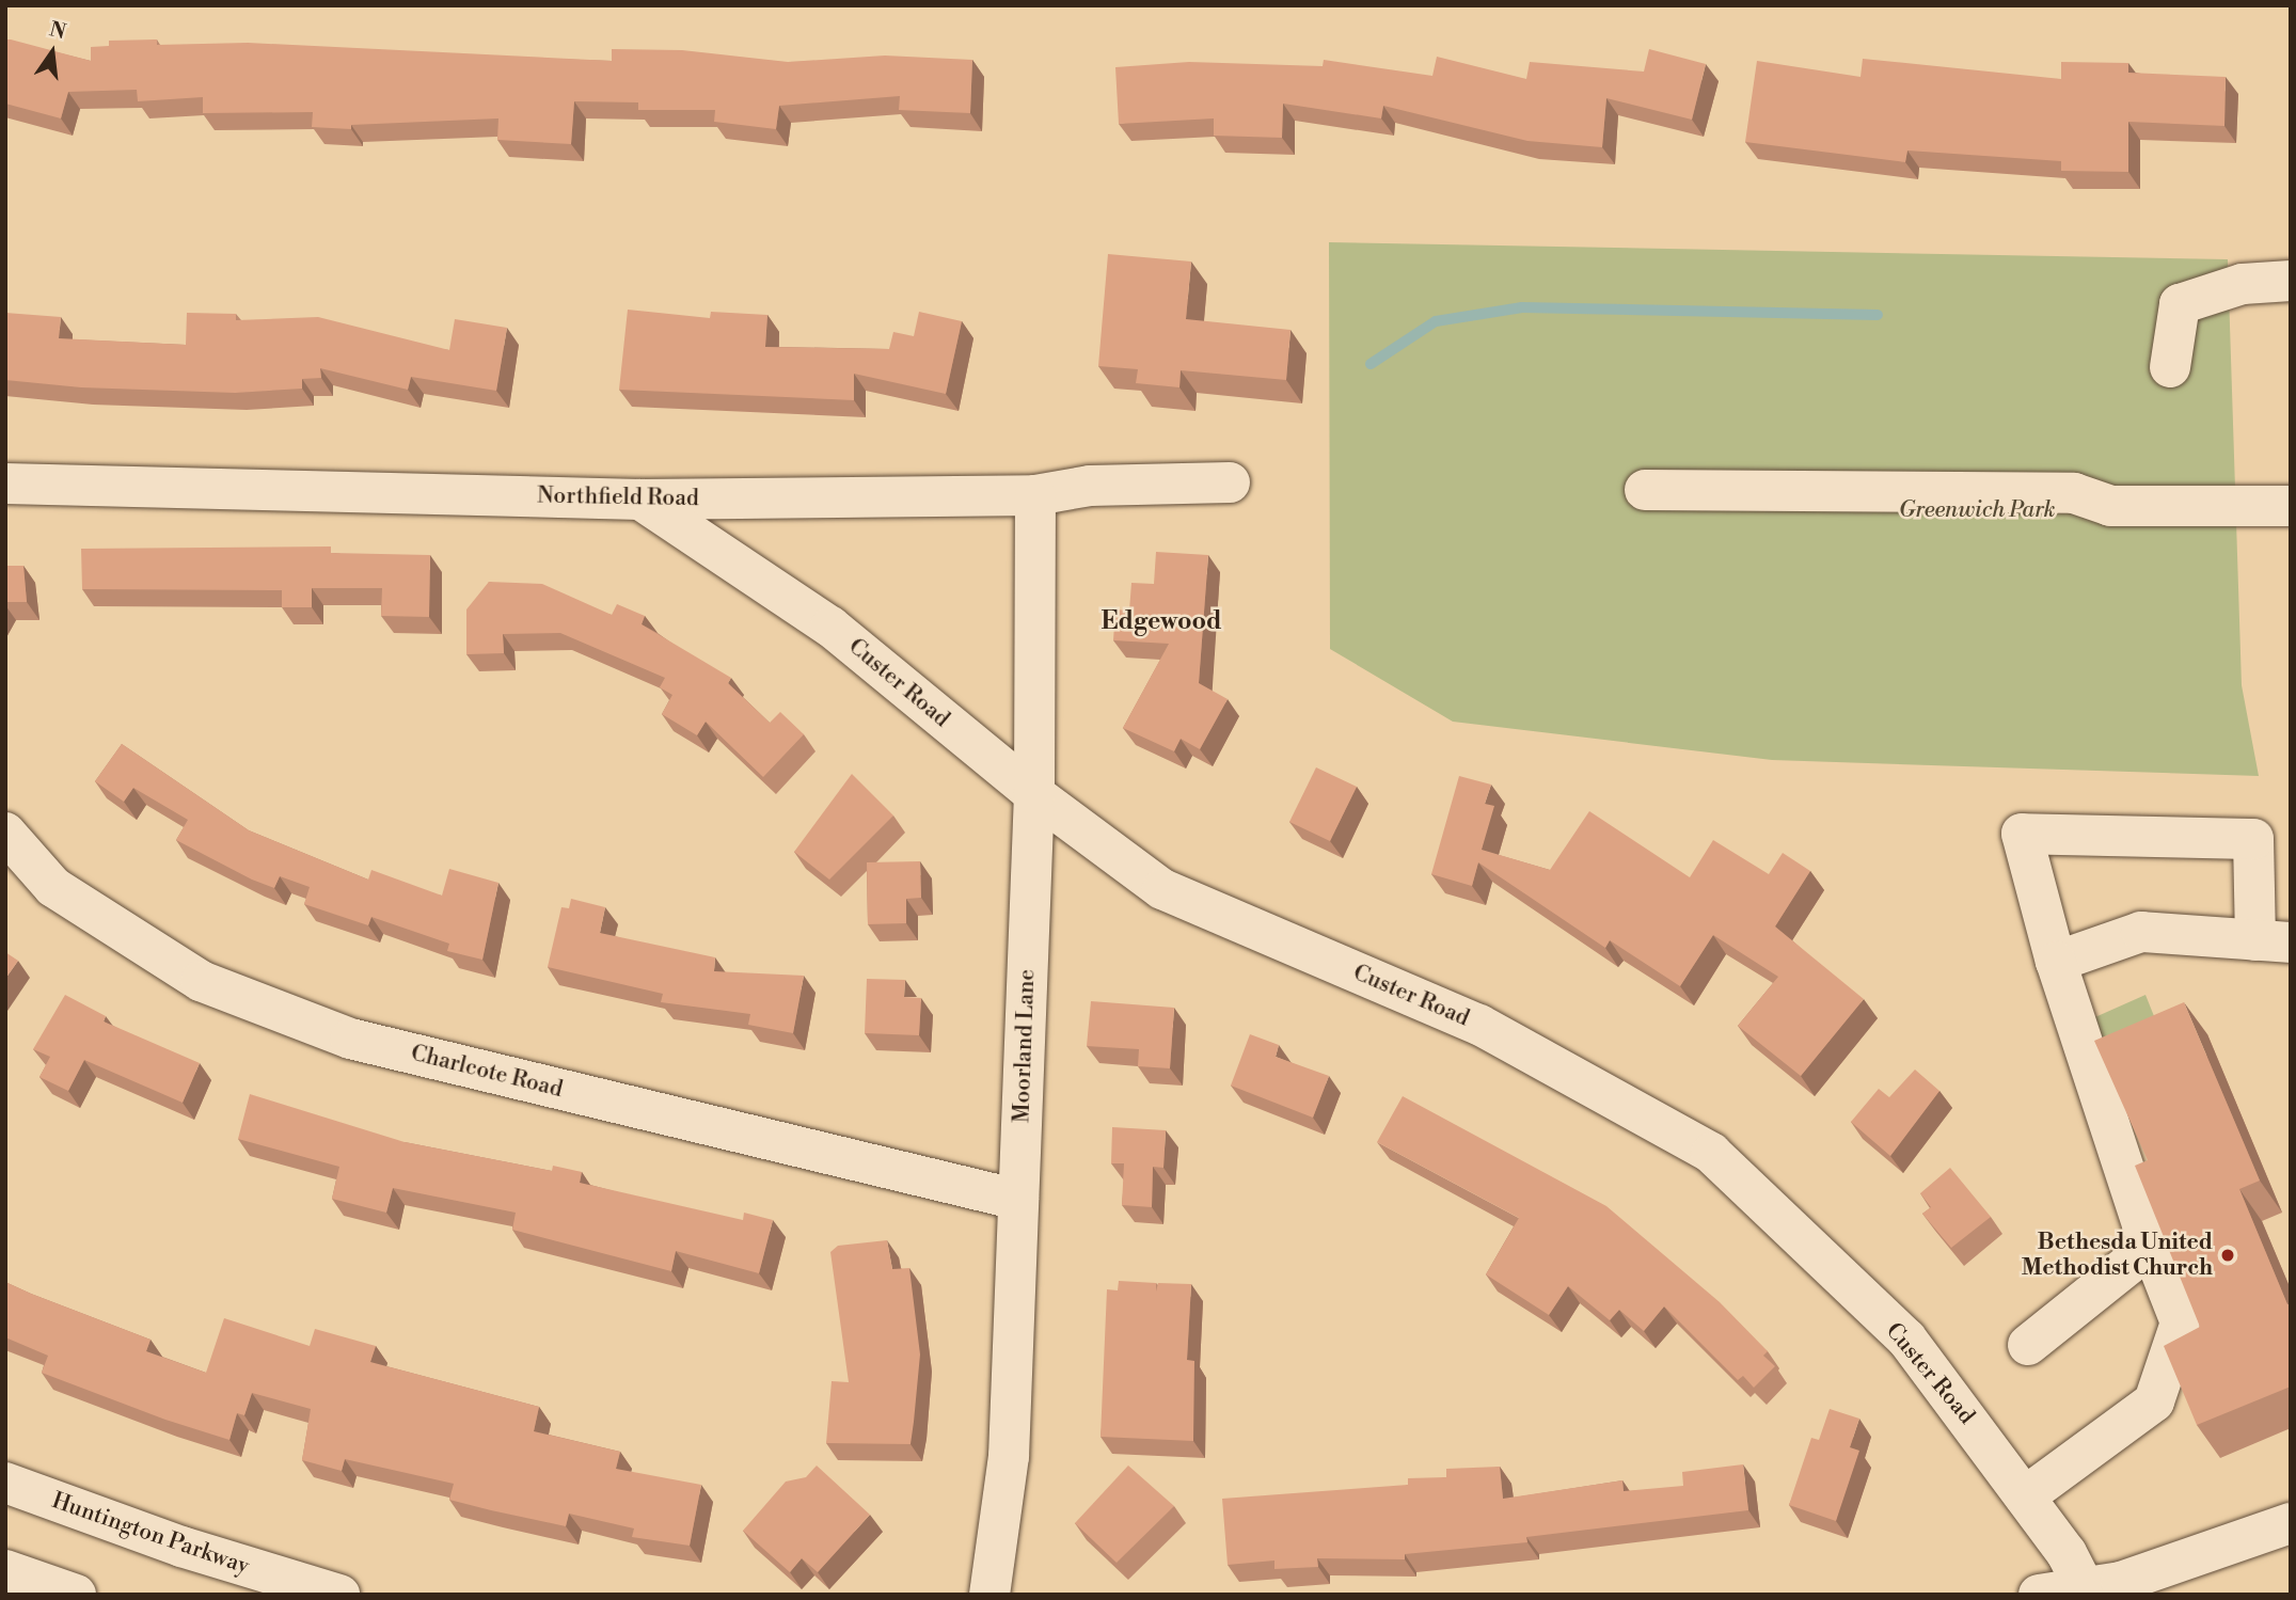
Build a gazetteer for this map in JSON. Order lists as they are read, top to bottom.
{
  "streets": {
    "street": [
      "Northfield Road",
      "Custer Road",
      "Moorland Lane",
      "Charlcote Road",
      "Huntington Parkway"
    ]
  },
  "crossings": [
    ["Northfield Road", "Custer Road"],
    ["Northfield Road", "Moorland Lane"],
    ["Custer Road", "Moorland Lane"],
    ["Moorland Lane", "Charlcote Road"]
  ],
  "districts": ["Edgewood"],
  "parks": ["Greenwich Park"],
  "places": ["Bethesda United Methodist Church"],
  "north": "top"
}
